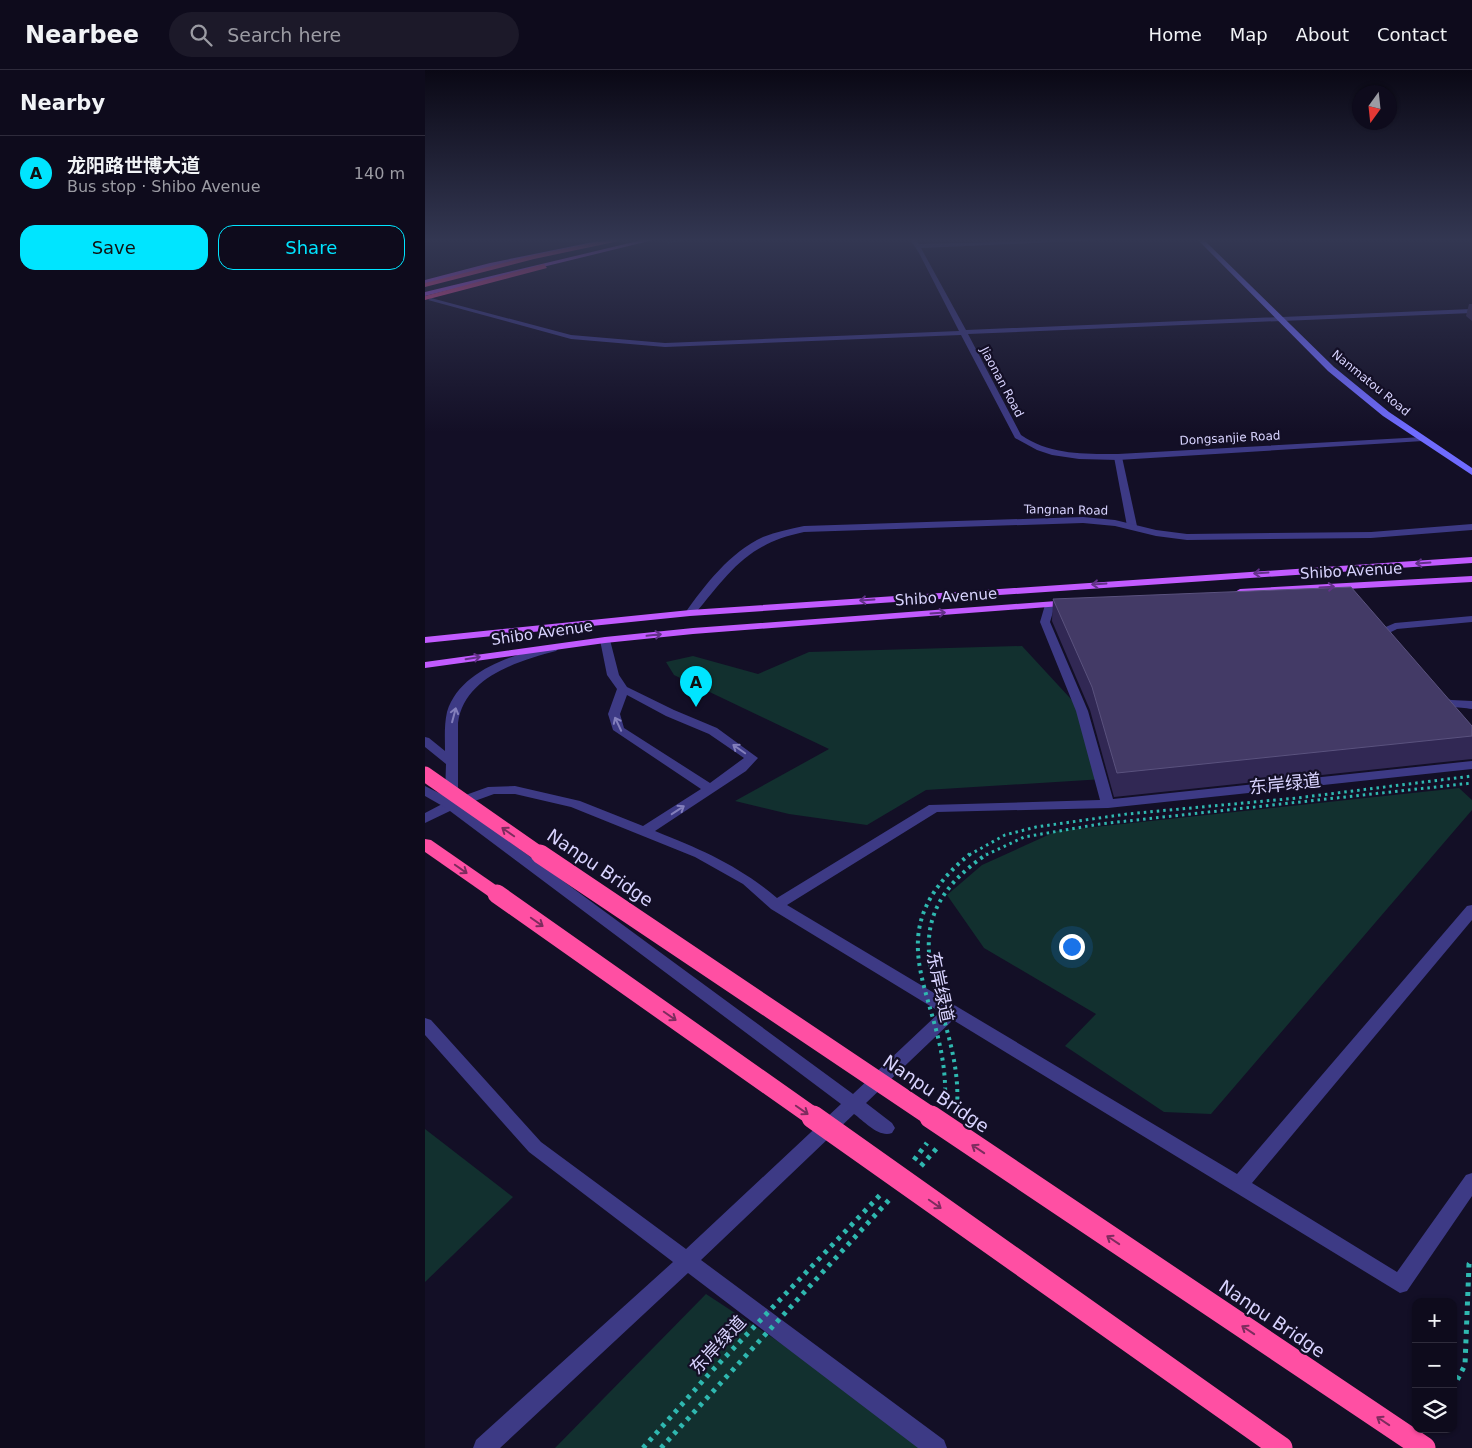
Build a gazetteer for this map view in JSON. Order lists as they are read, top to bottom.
{
  "streets": {
    "highway": ["Nanpu Bridge"],
    "main road": ["Shibo Avenue"],
    "street": [
      "Jiaonan Road",
      "Nanmatou Road",
      "Dongsanjie Road",
      "Tangnan Road"
    ],
    "path": ["东岸绿道"]
  },
  "crossings": [
    ["Jiaonan Road", "Dongsanjie Road"],
    ["Nanmatou Road", "Dongsanjie Road"],
    ["Tangnan Road", "Shibo Avenue"]
  ],
  "north": "bottom",
  "page": {
    "header": "Nearbee",
    "search": "Search here",
    "nav": [
      "Home",
      "Map",
      "About",
      "Contact"
    ],
    "heading": "Nearby",
    "list": [
      {
        "mark": "A",
        "name": "龙阳路世博大道",
        "note": "Bus stop · Shibo Avenue",
        "value": "140 m"
      }
    ],
    "buttons": ["Save", "Share"],
    "pins": "A",
    "map_buttons": ["+", "−"]
  }
}
